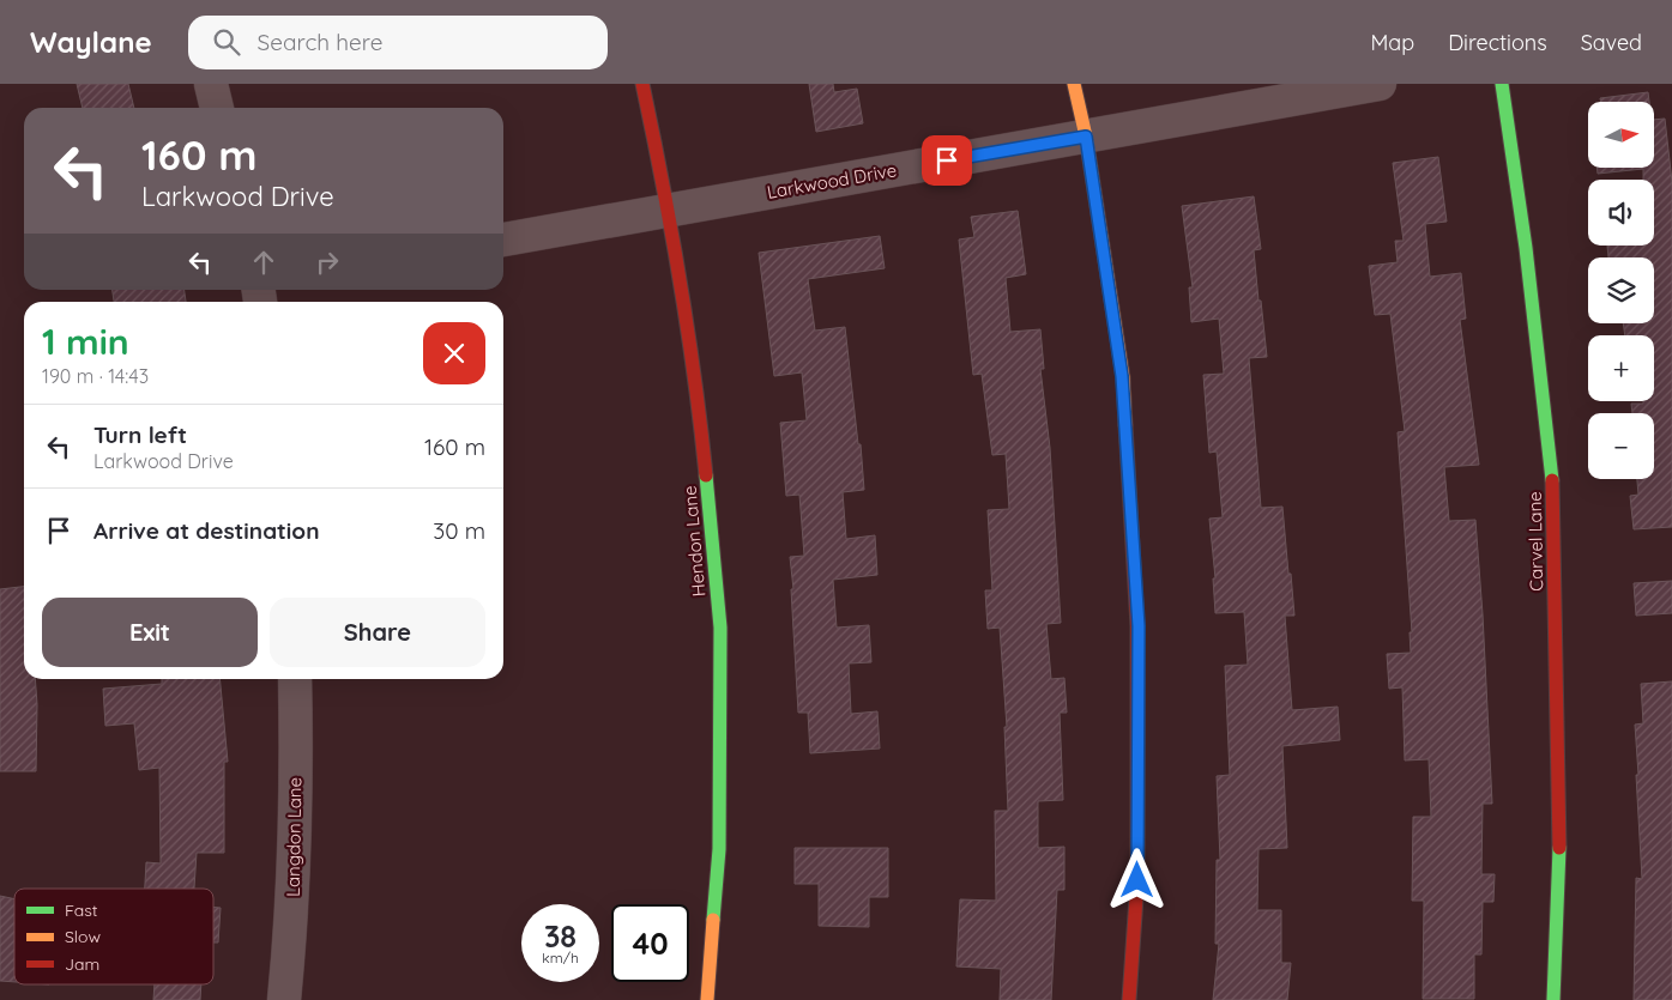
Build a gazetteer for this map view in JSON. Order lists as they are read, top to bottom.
{
  "streets": {
    "street": [
      "Larkwood Drive",
      "Hendon Lane",
      "Carvel Lane",
      "Langdon Lane"
    ]
  },
  "crossings": [
    ["Larkwood Drive", "Hendon Lane"]
  ],
  "legend": ["Fast", "Slow", "Jam"],
  "north": "right",
  "page": {
    "header": "Waylane",
    "search": "Search here",
    "nav": ["Map", "Directions", "Saved"],
    "map_buttons": ["+", "−"],
    "turn": ["160 m", "Larkwood Drive"],
    "heading": ["1 min", "190 m · 14:43"],
    "list": [
      {
        "name": "Turn left",
        "note": "Larkwood Drive",
        "value": "160 m"
      },
      {
        "name": "Arrive at destination",
        "value": "30 m"
      }
    ],
    "buttons": ["Exit", "Share"],
    "speed": "38 km/h",
    "limit": "40"
  }
}
